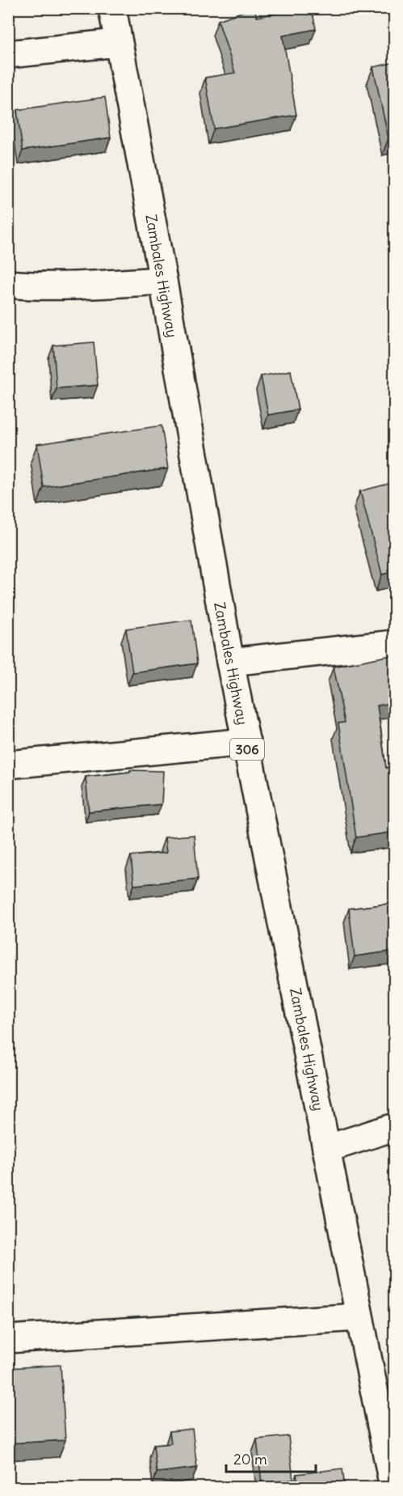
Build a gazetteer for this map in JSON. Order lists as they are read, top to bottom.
{
  "streets": {
    "main road": ["Zambales Highway", "306"]
  },
  "scale_bar": "20 m"
}
